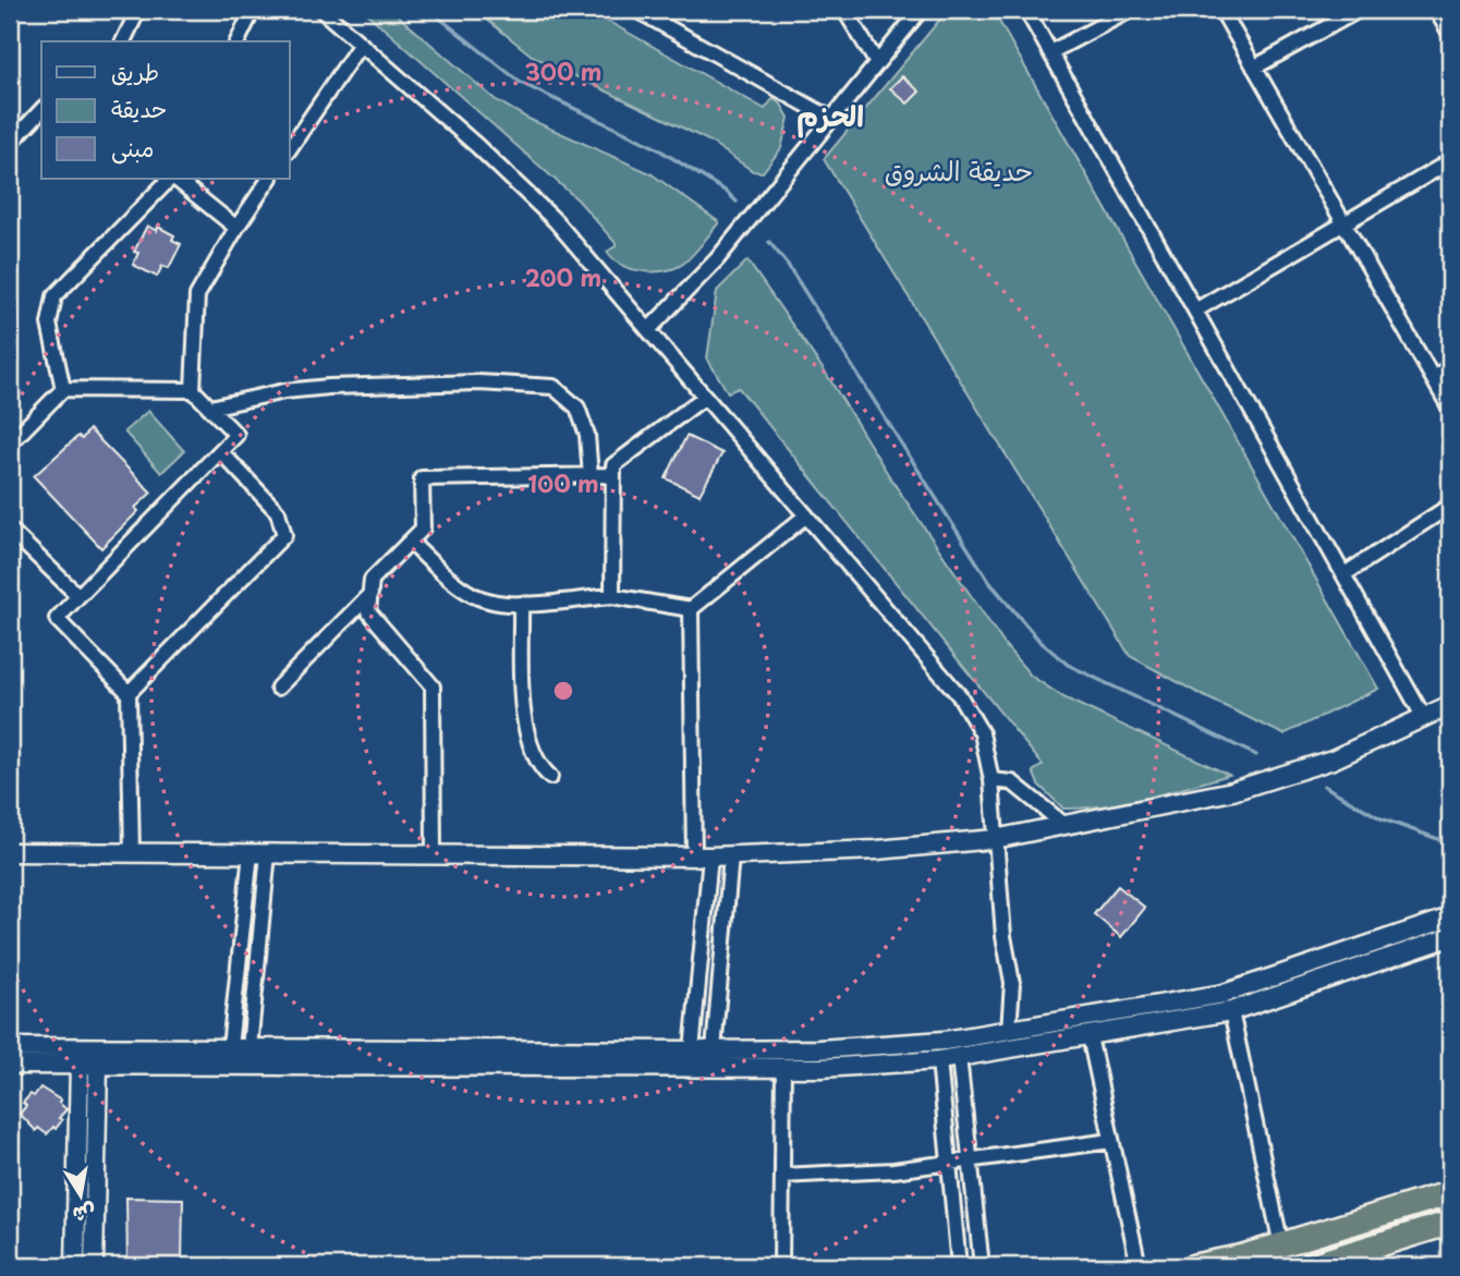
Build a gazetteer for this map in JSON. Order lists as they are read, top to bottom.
{
  "districts": ["الحزم"],
  "parks": ["حديقة الشروق"],
  "legend": ["طريق", "حديقة", "مبنى"],
  "north": "bottom",
  "rings": ["300 m", "200 m", "100 m"]
}
